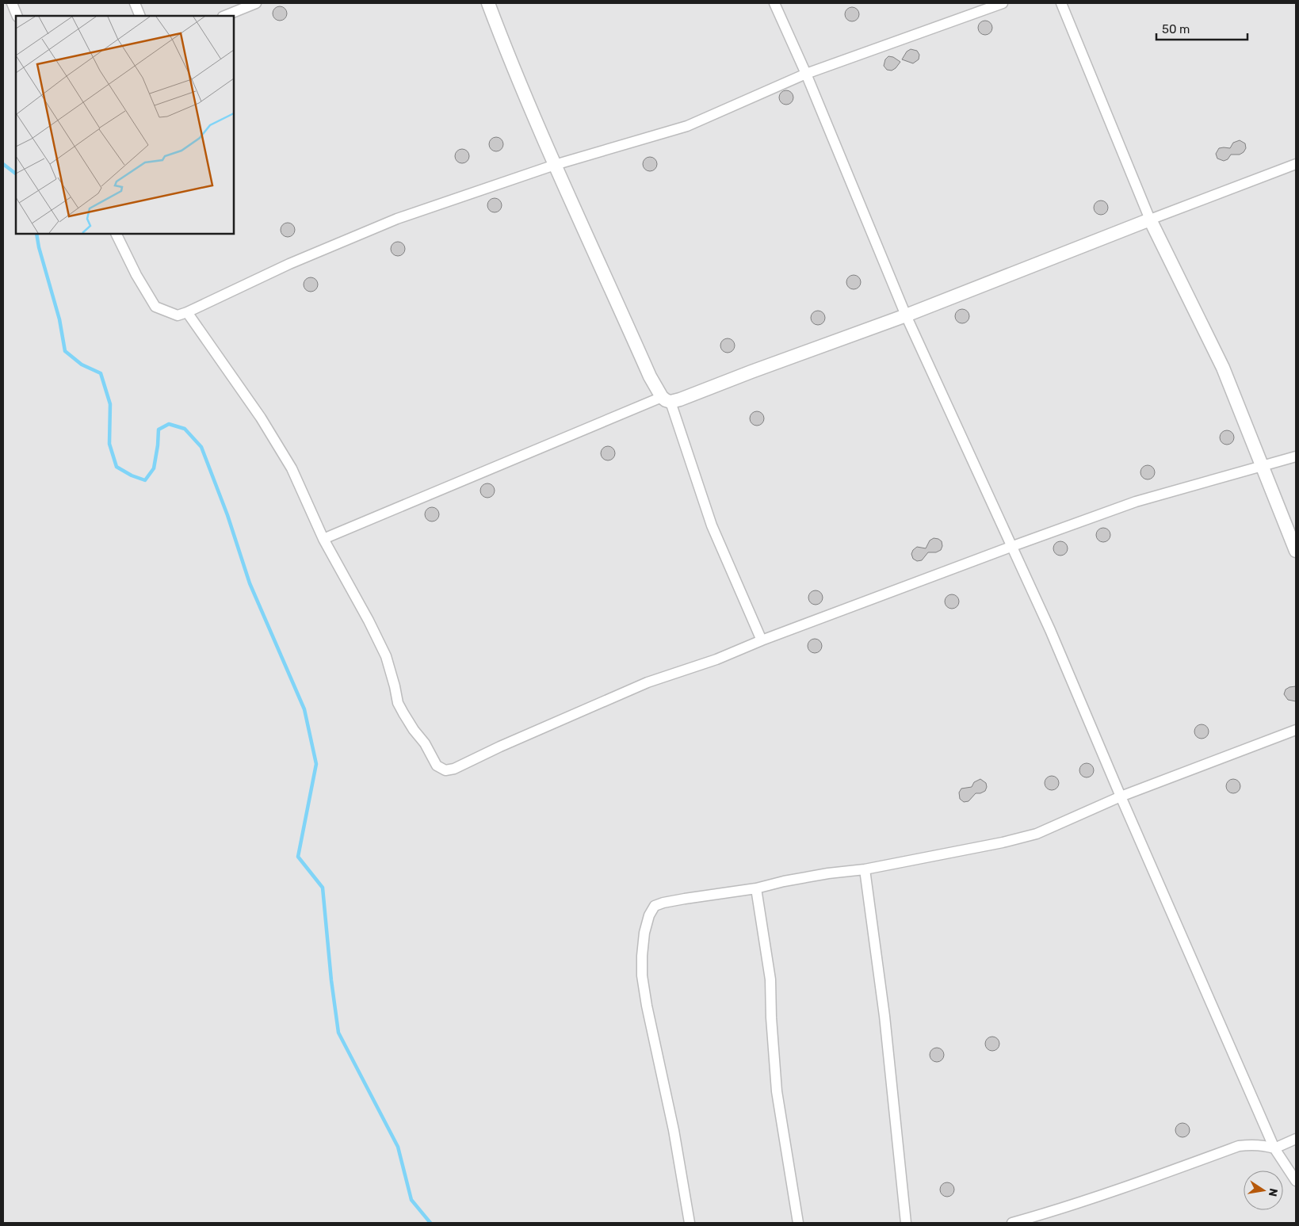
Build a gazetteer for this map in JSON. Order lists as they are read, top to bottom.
{
  "scale_bar": "50 m",
  "north": "right"
}
